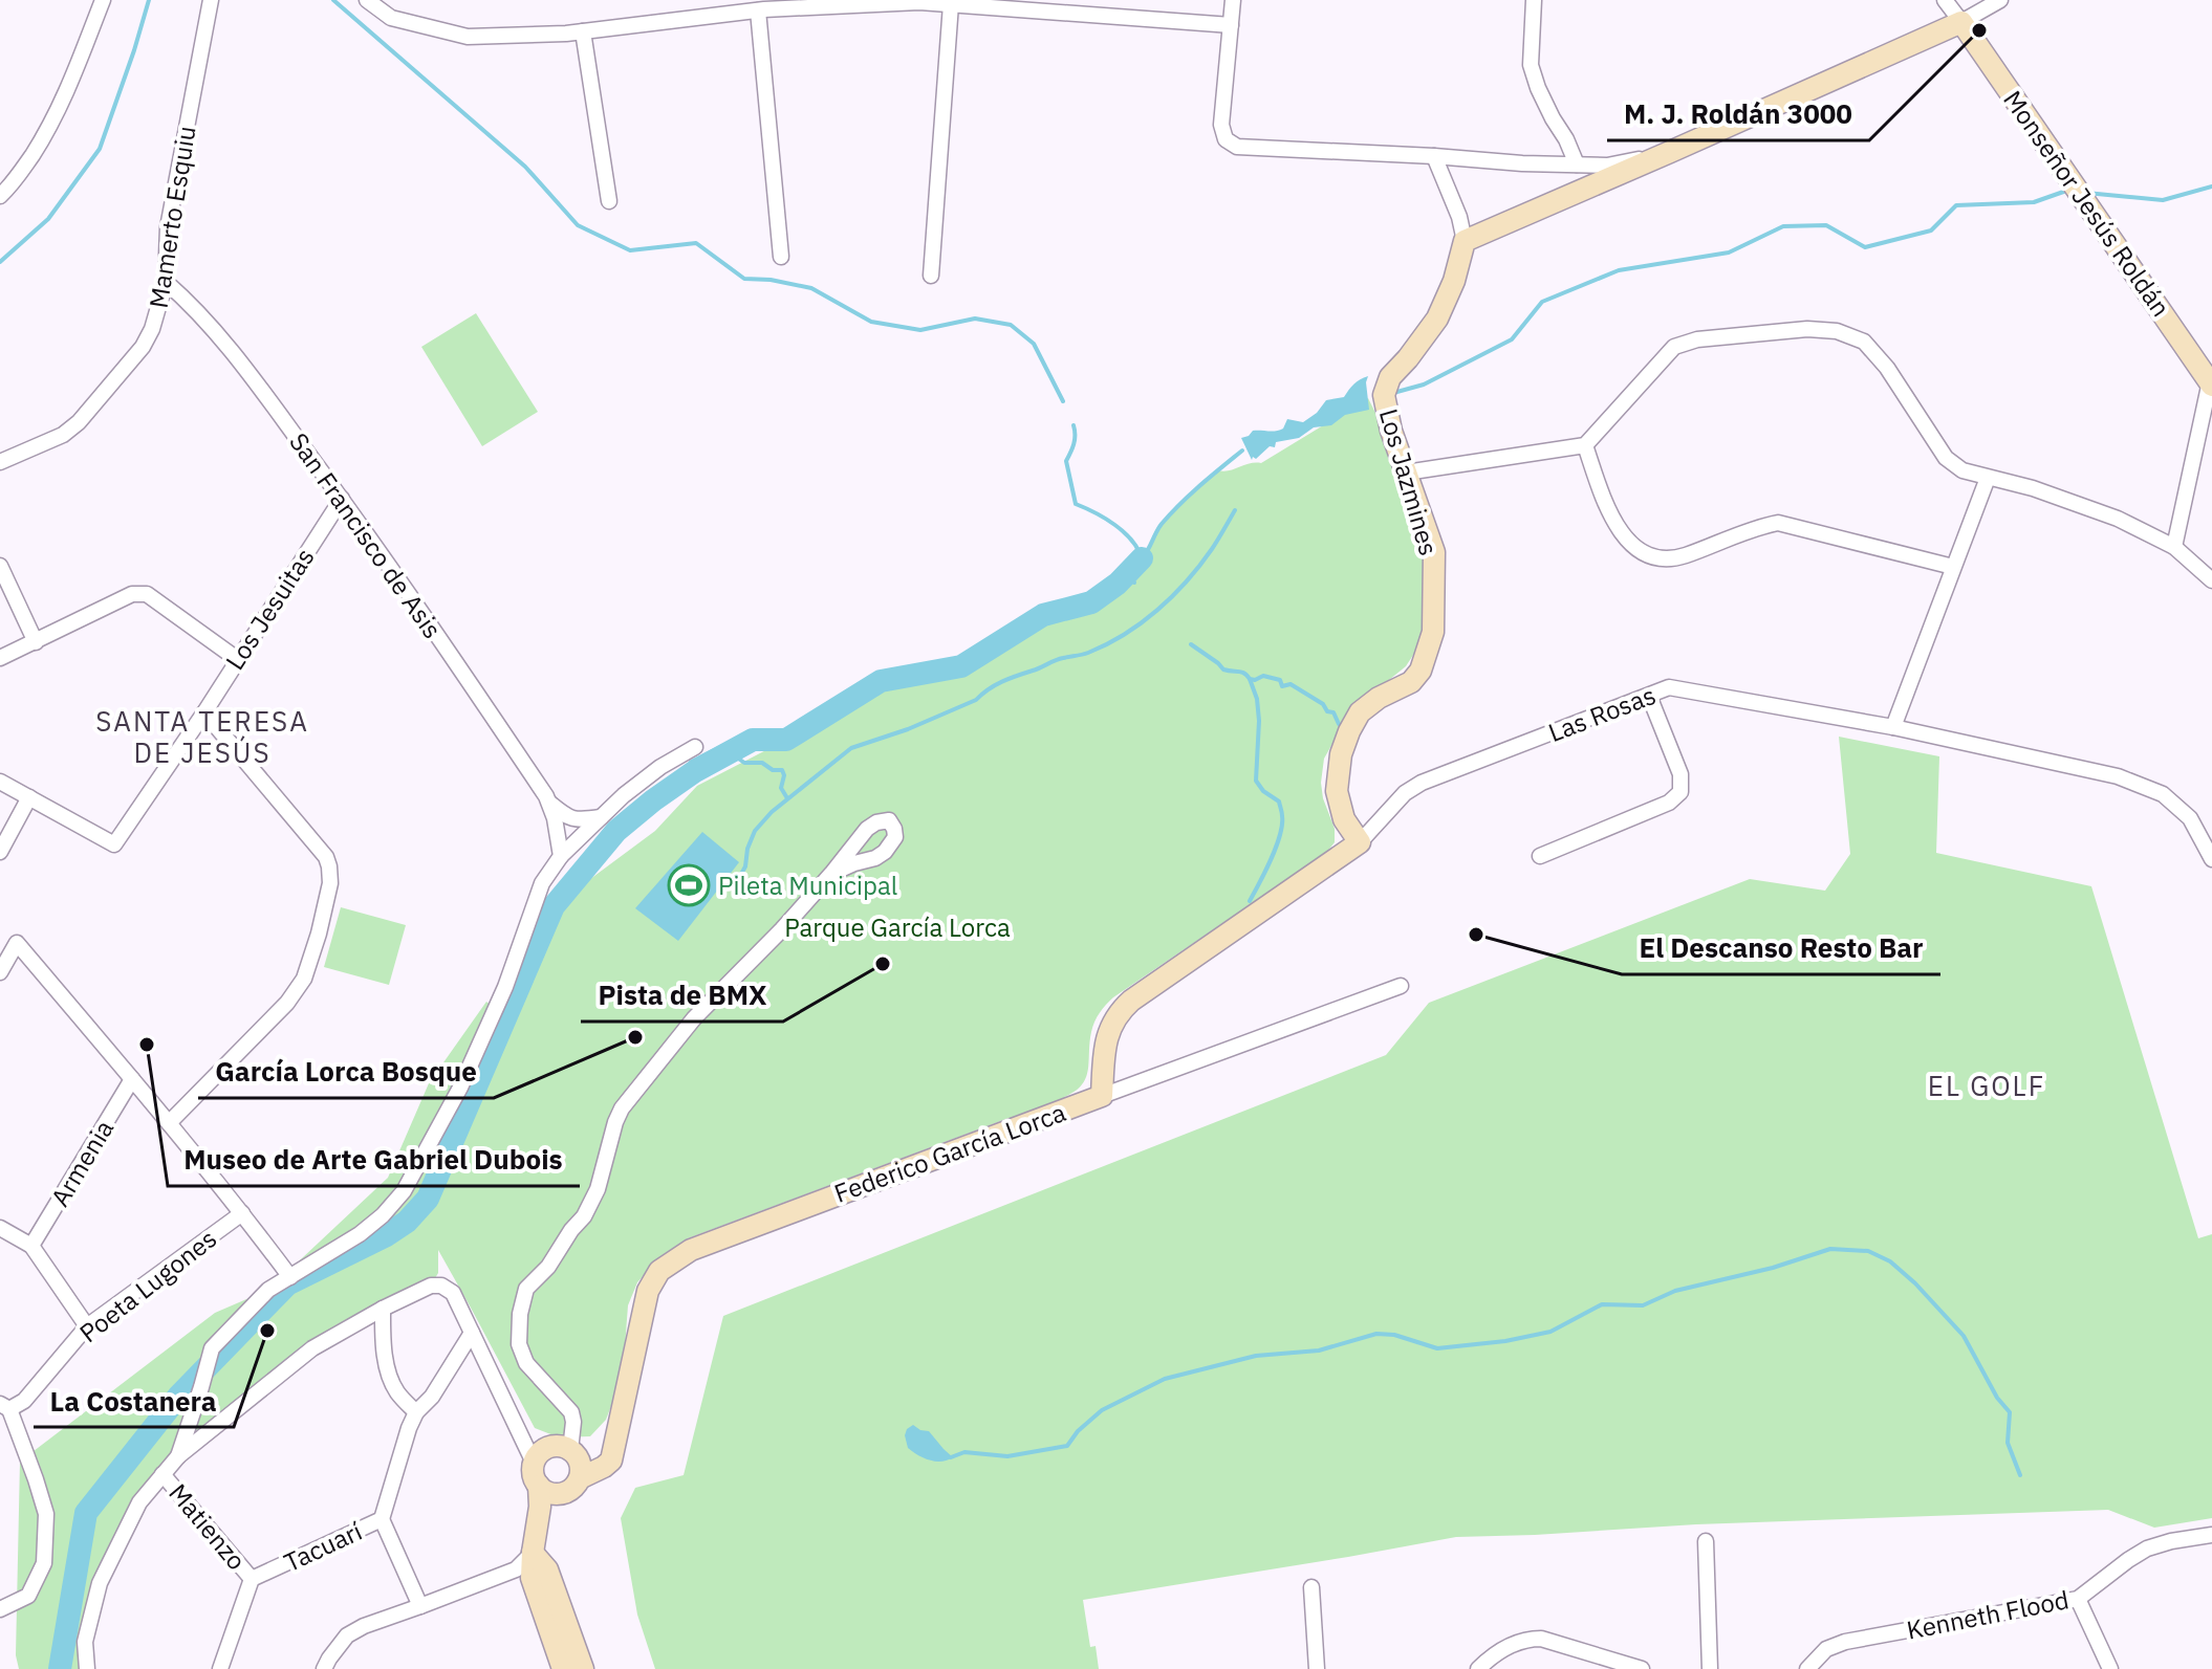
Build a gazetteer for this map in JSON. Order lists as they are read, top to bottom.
{
  "streets": {
    "street": [
      "Monseñor Jesús Roldán",
      "Mamerto Esquiu",
      "Los Jazmines",
      "San Francisco de Asis",
      "Los Jesuitas",
      "Las Rosas",
      "Federico García Lorca",
      "Armenia",
      "Poeta Lugones",
      "Matienzo",
      "Tacuarí",
      "Kenneth Flood"
    ]
  },
  "crossings": [
    ["Mamerto Esquiu", "San Francisco de Asis"],
    ["Los Jazmines", "Las Rosas"],
    ["San Francisco de Asis", "Los Jesuitas"],
    ["Las Rosas", "Federico García Lorca"],
    ["Matienzo", "Tacuarí"]
  ],
  "districts": ["SANTA TERESA DE JESÚS", "EL GOLF"],
  "parks": ["Parque García Lorca"],
  "places": {
    "other": [
      "M. J. Roldán 3000",
      "El Descanso Resto Bar",
      "Pista de BMX",
      "García Lorca Bosque",
      "Museo de Arte Gabriel Dubois",
      "La Costanera"
    ],
    "sports": ["Pileta Municipal"]
  }
}
